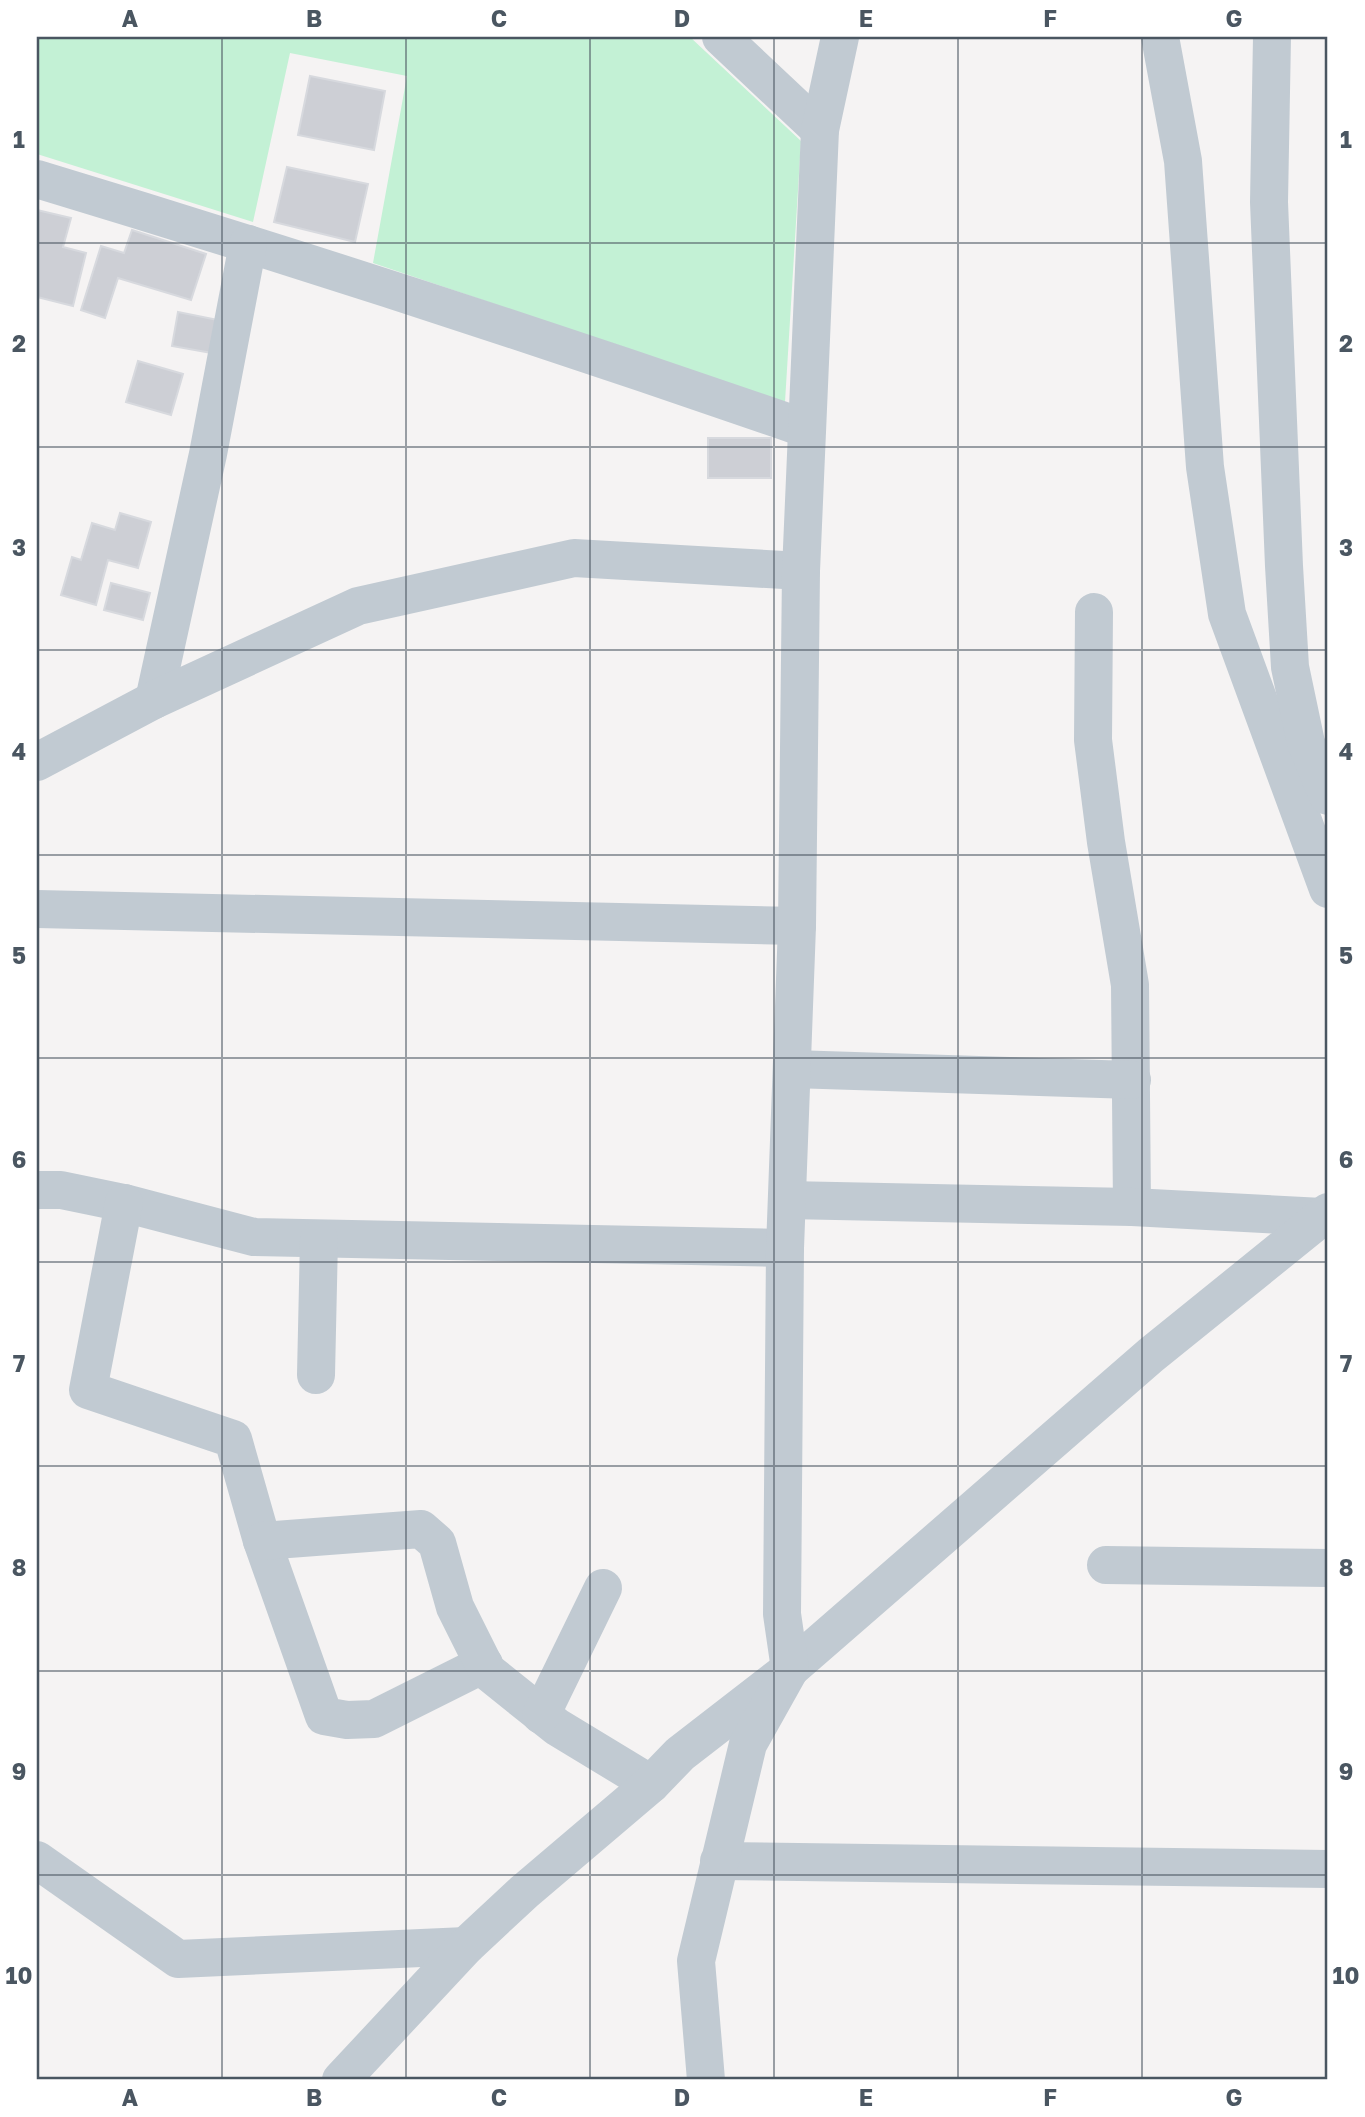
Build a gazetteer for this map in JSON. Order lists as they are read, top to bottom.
{
  "grid": {
    "columns": [
      "A",
      "B",
      "C",
      "D",
      "E",
      "F",
      "G"
    ],
    "rows": [
      "1",
      "2",
      "3",
      "4",
      "5",
      "6",
      "7",
      "8",
      "9",
      "10"
    ]
  }
}
